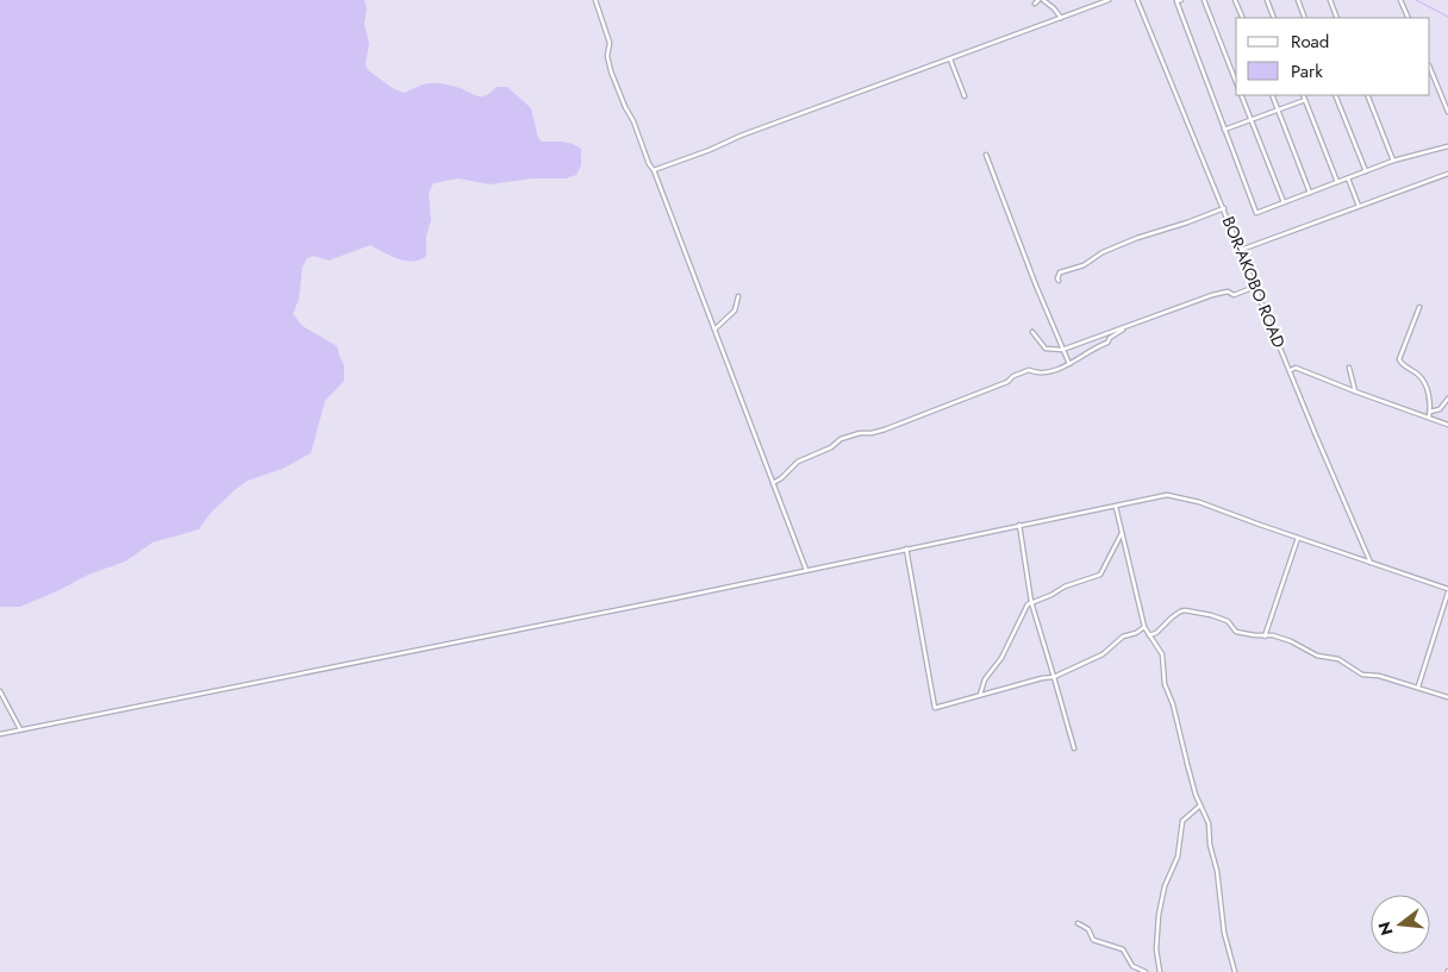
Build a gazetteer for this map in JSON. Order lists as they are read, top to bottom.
{
  "streets": {
    "street": ["BOR-AKOBO ROAD"]
  },
  "legend": ["Road", "Park"],
  "north": "left"
}
